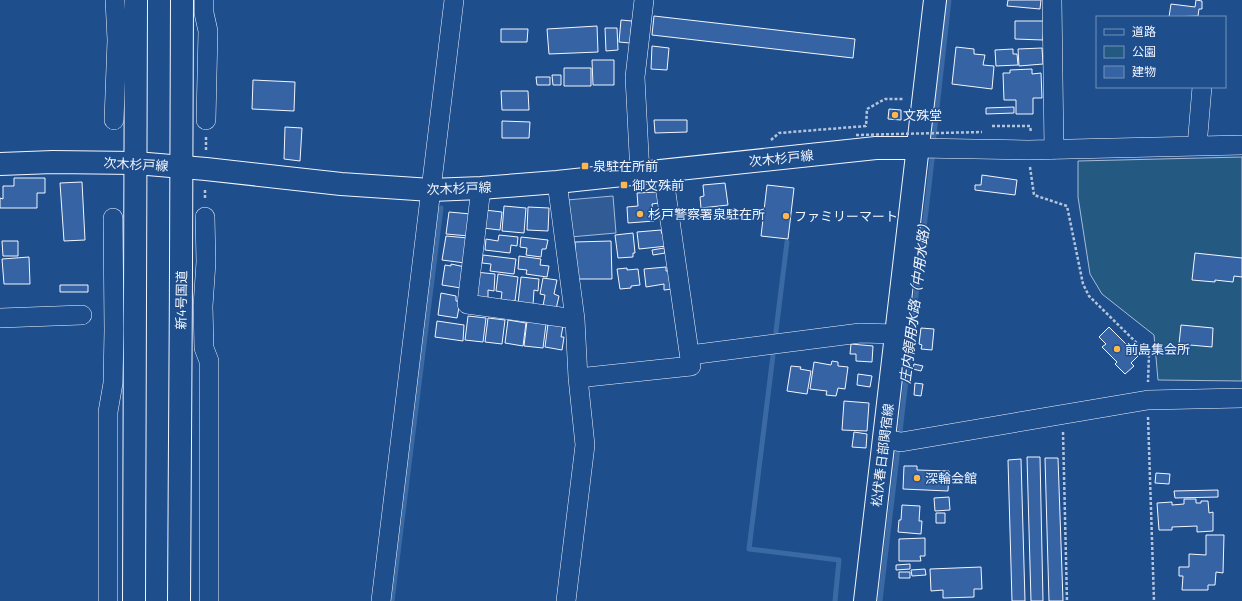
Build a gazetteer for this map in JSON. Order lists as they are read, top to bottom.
{
  "streets": {
    "main road": ["次木杉戸線", "新4号国道", "松伏春日部関宿線"]
  },
  "crossings": [
    ["次木杉戸線", "新4号国道"],
    ["次木杉戸線", "松伏春日部関宿線"]
  ],
  "water": ["庄内領用水路（中用水路）"],
  "places": {
    "other": [
      "文殊堂",
      "杉戸警察署泉駐在所",
      "ファミリーマート",
      "前島集会所",
      "深輪会館"
    ],
    "transit": ["泉駐在所前", "御文殊前"]
  },
  "legend": ["道路", "公園", "建物"]
}
